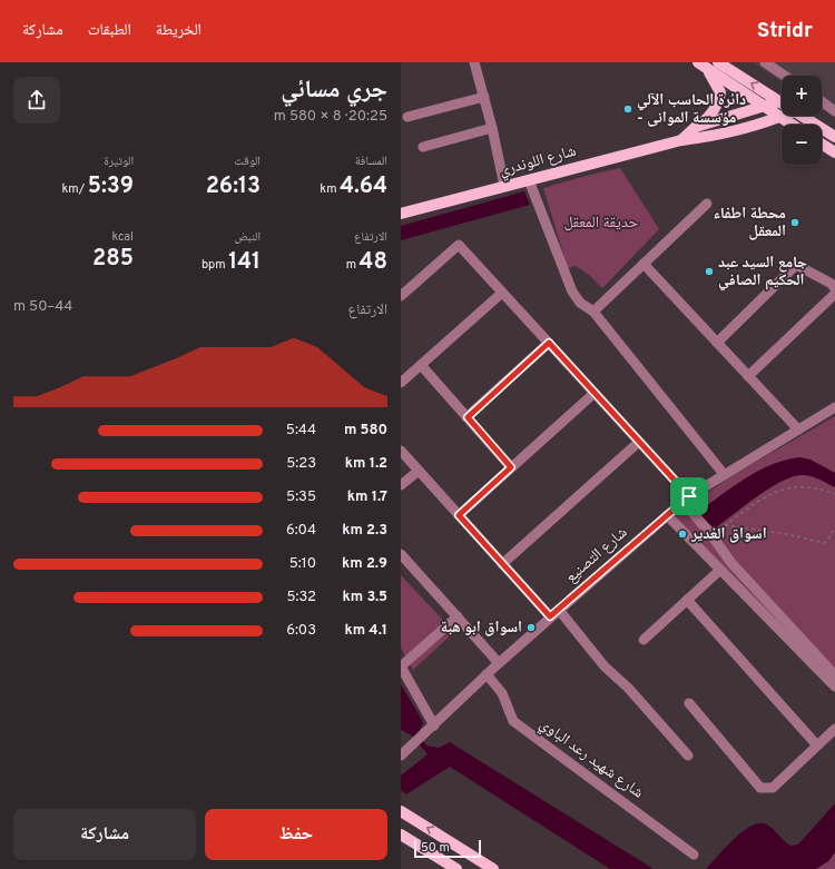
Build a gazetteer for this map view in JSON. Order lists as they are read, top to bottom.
{
  "streets": {
    "main road": ["شارع اللوندري"],
    "street": ["شارع التصنيع", "شارع شهيد رعد الباوي"]
  },
  "crossings": [
    ["شارع التصنيع", "شارع شهيد رعد الباوي"]
  ],
  "parks": ["حديقة المعقل"],
  "places": [
    "دائرة الحاسب الآلي - مؤسسة الموانى",
    "محطة اطفاء المعقل",
    "جامع السيد عبد الحكيم الصافي",
    "اسواق الغدير",
    "اسواق ابو هبة"
  ],
  "scale_bar": "50 m",
  "page": {
    "header": "Stridr",
    "nav": ["الخريطة", "الطبقات", "مشاركة"],
    "heading": ["جري مسائي", "20:25 · 8 × 580 m"],
    "map_buttons": ["+", "−"],
    "stats": [
      ["المسافة", "4.64 km"],
      ["الوقت", "26:13"],
      ["الوتيرة", "5:39 /km"],
      ["الارتفاع", "48 m"],
      ["النبض", "141 bpm"],
      ["kcal", "285"]
    ],
    "chart": ["الارتفاع", "44–50 m"],
    "list": [
      {
        "name": "580 m",
        "note": "5:44"
      },
      {
        "name": "1.2 km",
        "note": "5:23"
      },
      {
        "name": "1.7 km",
        "note": "5:35"
      },
      {
        "name": "2.3 km",
        "note": "6:04"
      },
      {
        "name": "2.9 km",
        "note": "5:10"
      },
      {
        "name": "3.5 km",
        "note": "5:32"
      },
      {
        "name": "4.1 km",
        "note": "6:03"
      }
    ],
    "buttons": ["حفظ", "مشاركة"],
    "scale": "50 m"
  }
}
